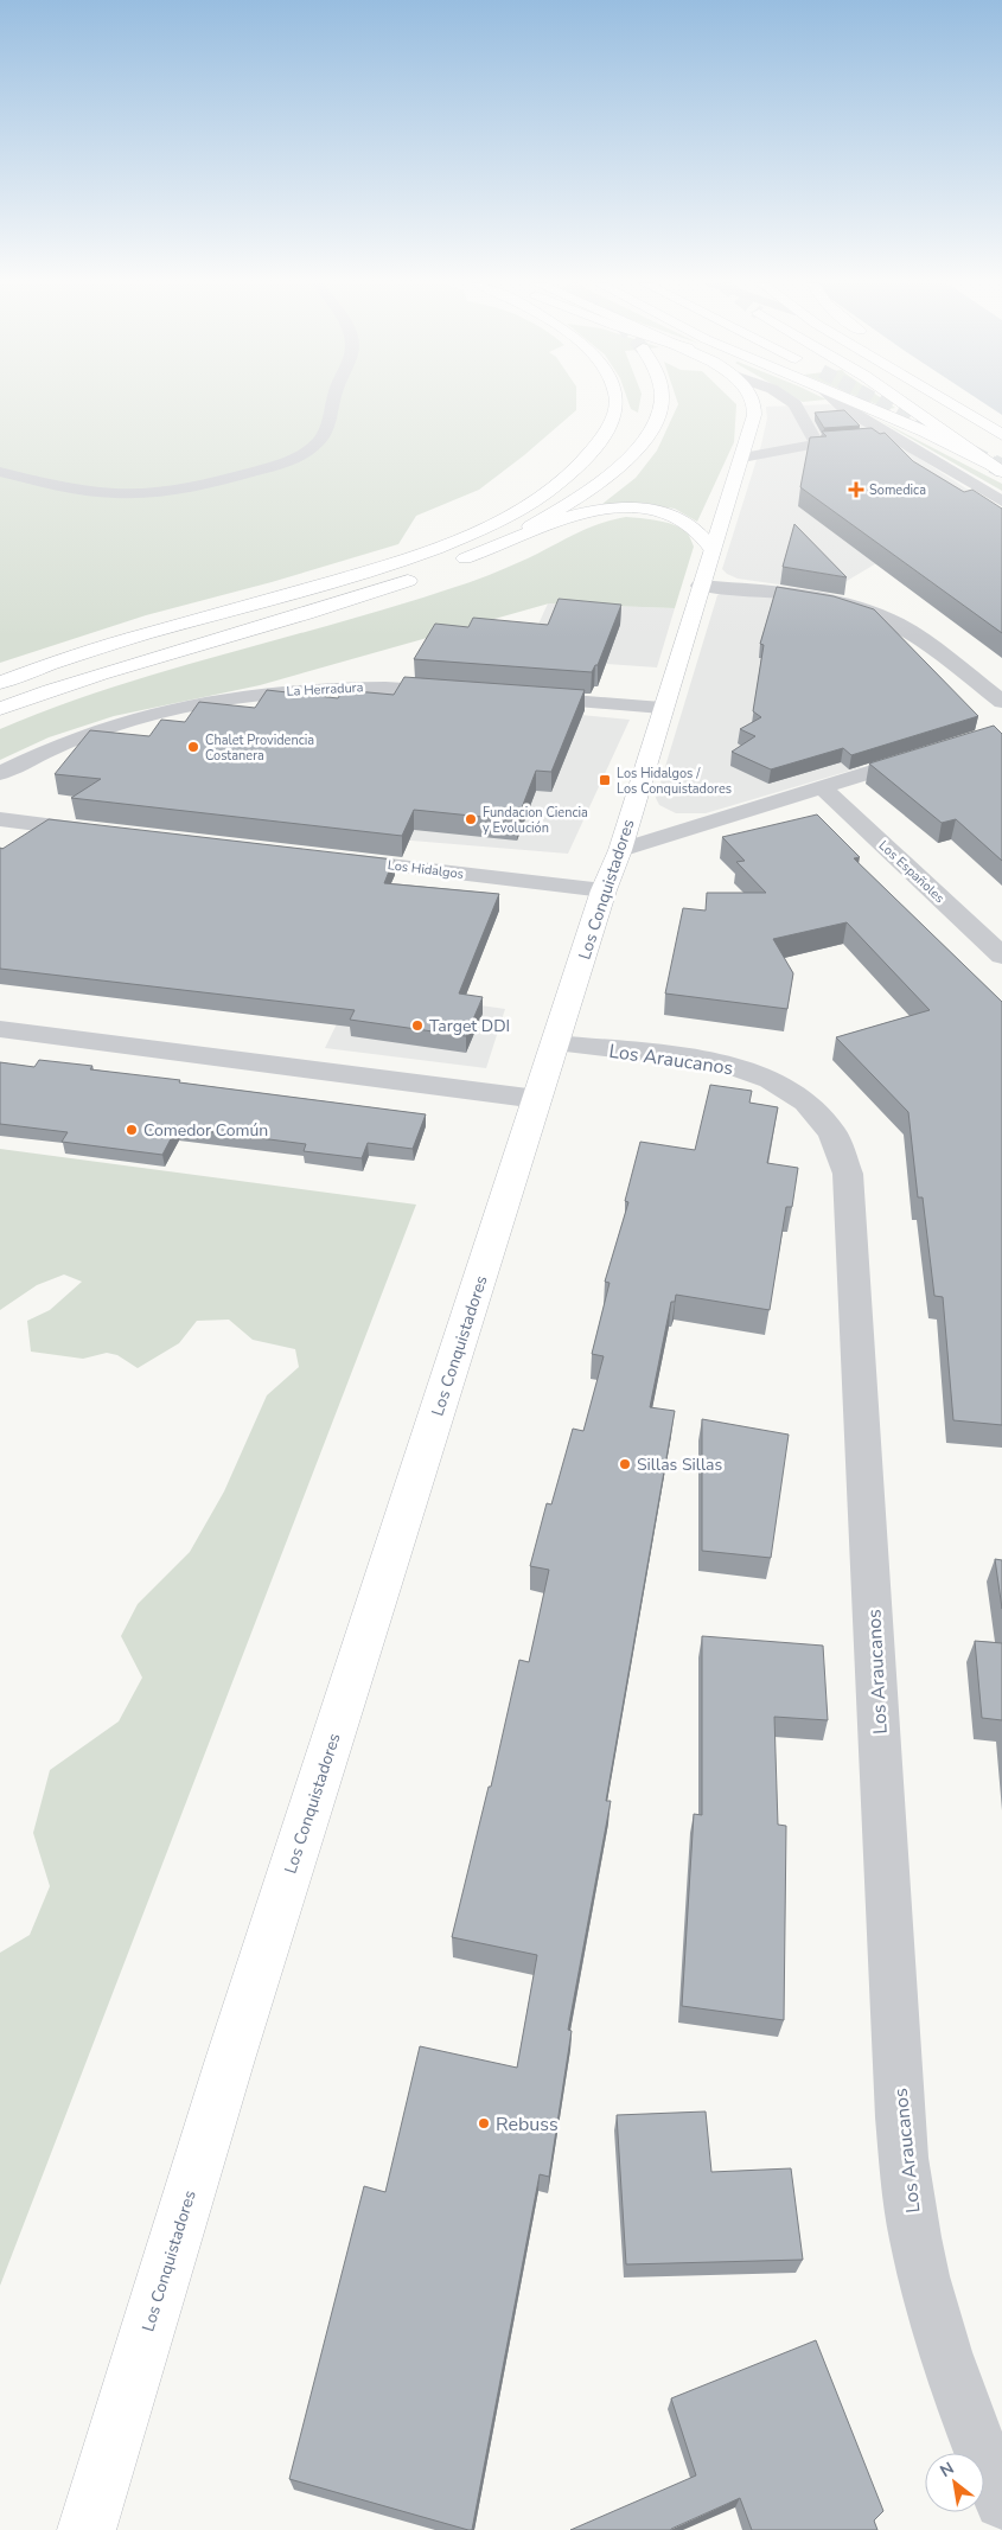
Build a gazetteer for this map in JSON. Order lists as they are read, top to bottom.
{
  "streets": {
    "main road": ["Los Conquistadores"],
    "street": [
      "La Herradura",
      "Los Hidalgos",
      "Los Españoles",
      "Los Araucanos"
    ]
  },
  "crossings": [
    ["Los Hidalgos", "Los Conquistadores"],
    ["Los Conquistadores", "Los Araucanos"]
  ],
  "places": {
    "health": ["Somedica"],
    "other": [
      "Chalet Providencia Costanera",
      "Fundacion Ciencia y Evolución",
      "Target DDI",
      "Comedor Común",
      "Sillas Sillas",
      "Rebuss"
    ],
    "transit": ["Los Hidalgos / Los Conquistadores"]
  },
  "north": "top left"
}
